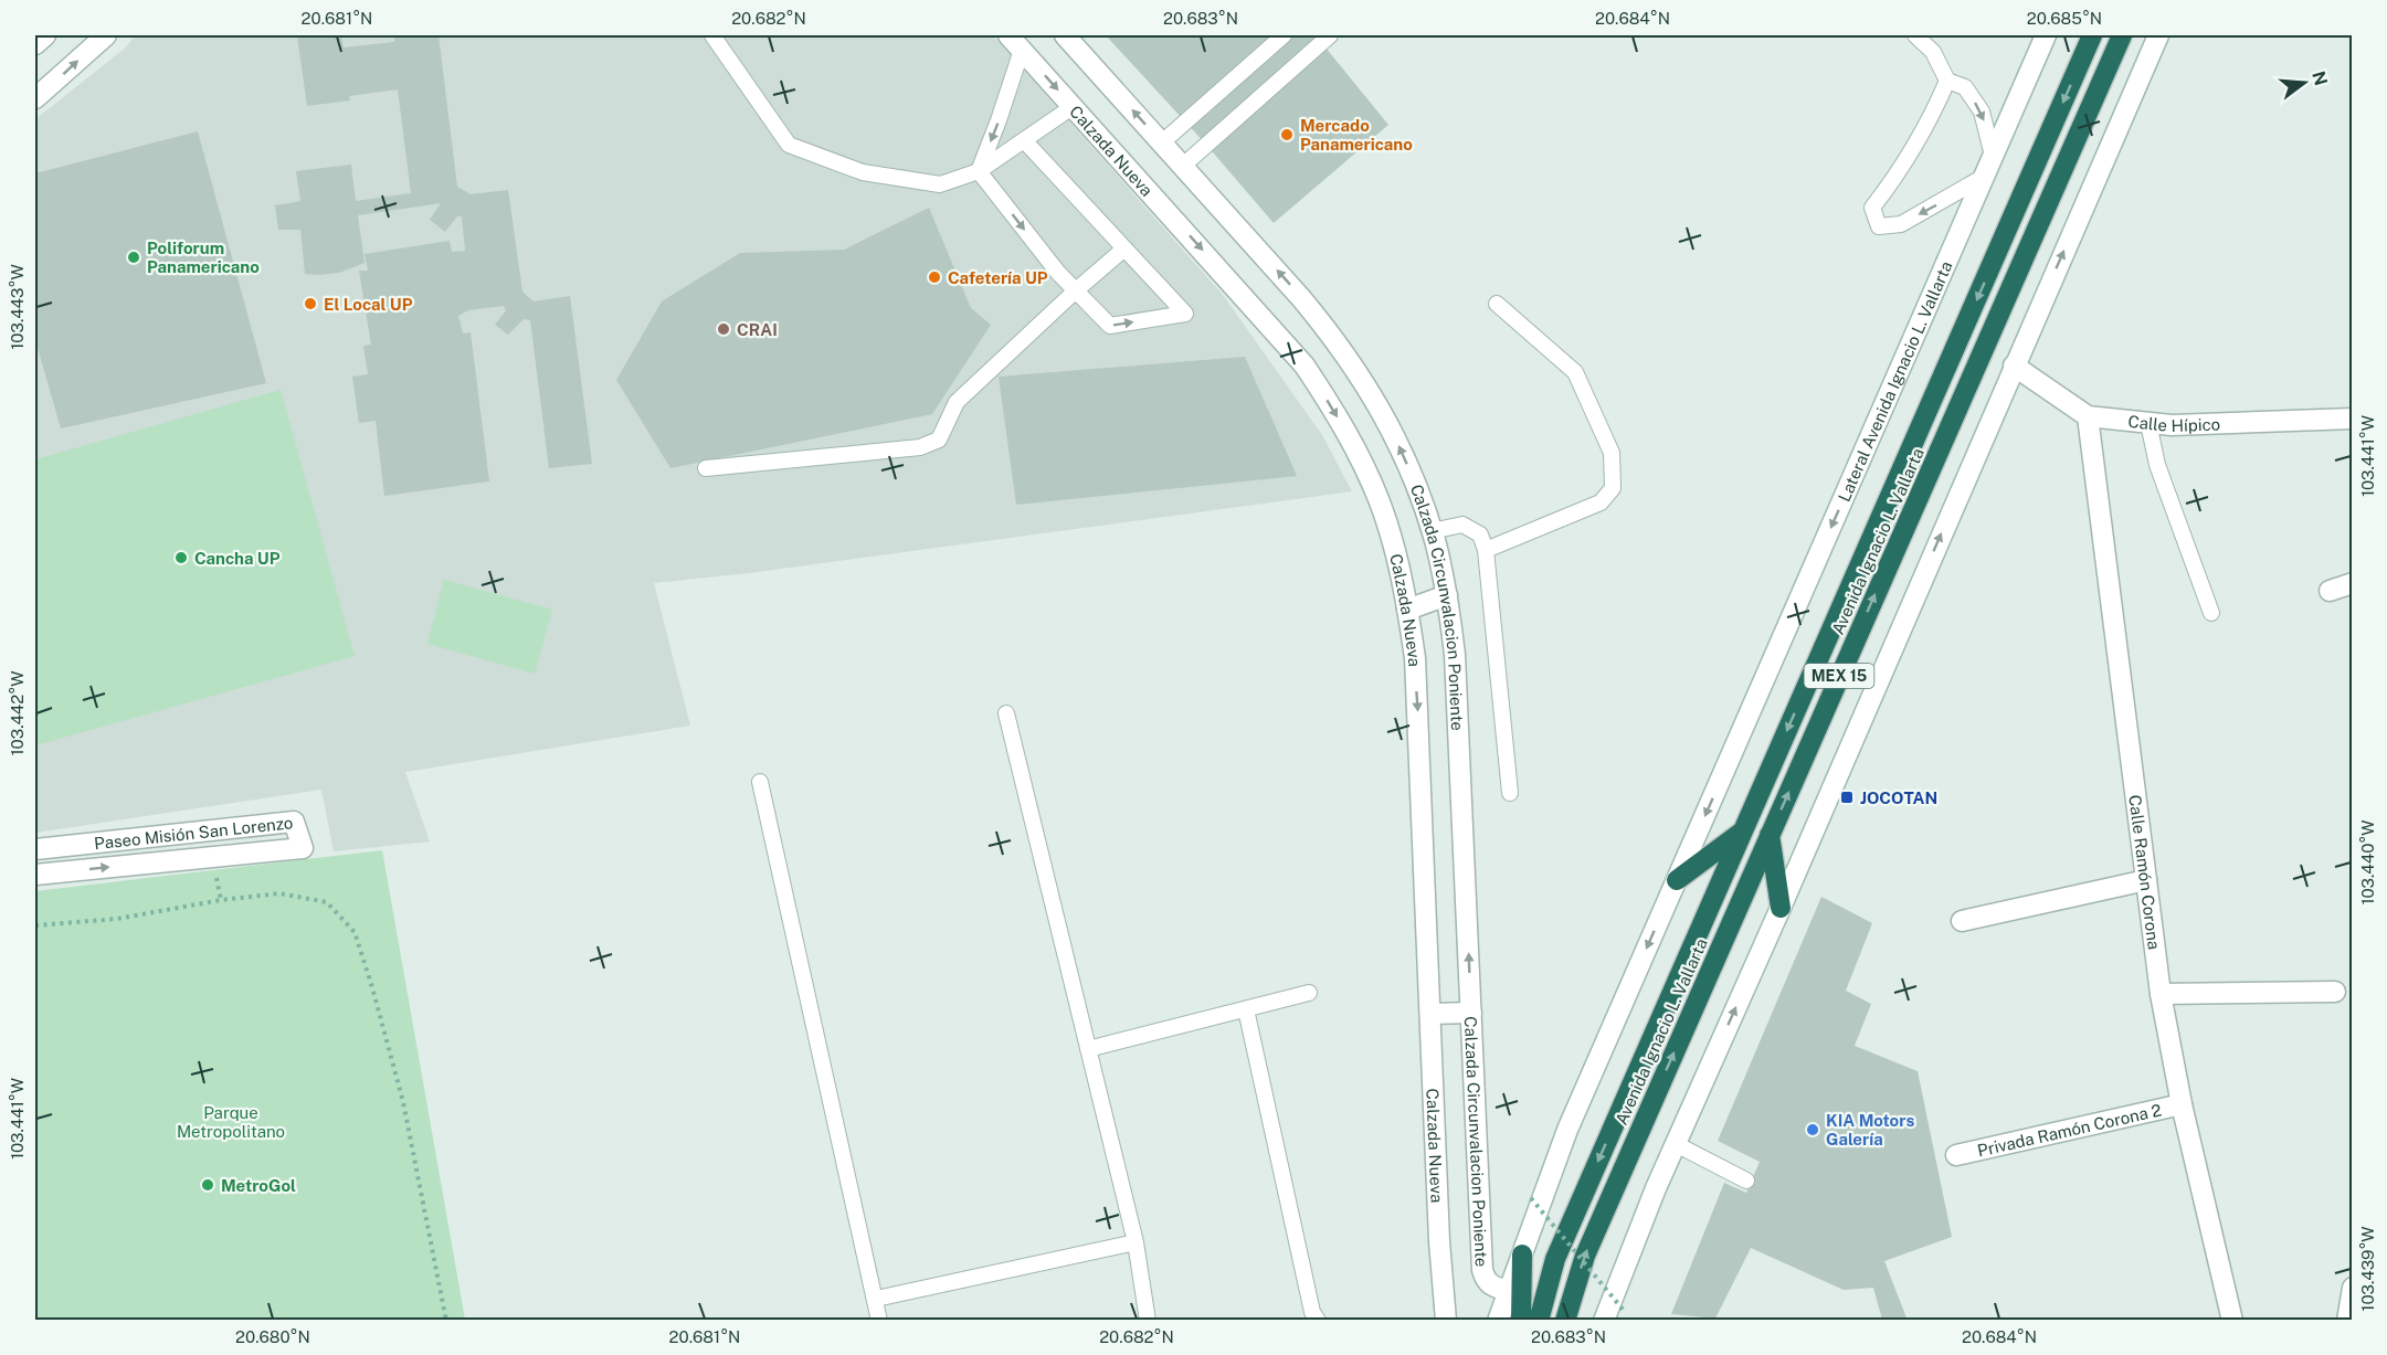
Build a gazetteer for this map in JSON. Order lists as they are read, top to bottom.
{
  "streets": {
    "highway": ["Avenida Ignacio L. Vallarta", "MEX 15"],
    "street": [
      "Calzada Nueva",
      "Lateral Avenida Ignacio L. Vallarta",
      "Calle Hípico",
      "Calzada Circunvalacion Poniente",
      "Paseo Misión San Lorenzo",
      "Calle Ramón Corona",
      "Privada Ramón Corona 2"
    ]
  },
  "crossings": [
    ["Calle Hípico", "Calle Ramón Corona"],
    ["Calle Ramón Corona", "Privada Ramón Corona 2"]
  ],
  "one_way": ["Calzada Nueva", "Calzada Circunvalacion Poniente"],
  "parks": ["Parque Metropolitano"],
  "places": {
    "other": [
      "Mercado Panamericano",
      "Poliforum Panamericano",
      "Cafetería UP",
      "El Local UP",
      "CRAI",
      "Cancha UP",
      "KIA Motors Galería",
      "MetroGol"
    ],
    "transit": ["JOCOTAN"]
  },
  "north": "right",
  "coordinates": [
    "20.681°N",
    "20.682°N",
    "20.683°N",
    "20.684°N",
    "20.685°N",
    "103.443°W",
    "103.441°W",
    "103.442°W",
    "103.440°W",
    "103.439°W",
    "20.680°N"
  ]
}
